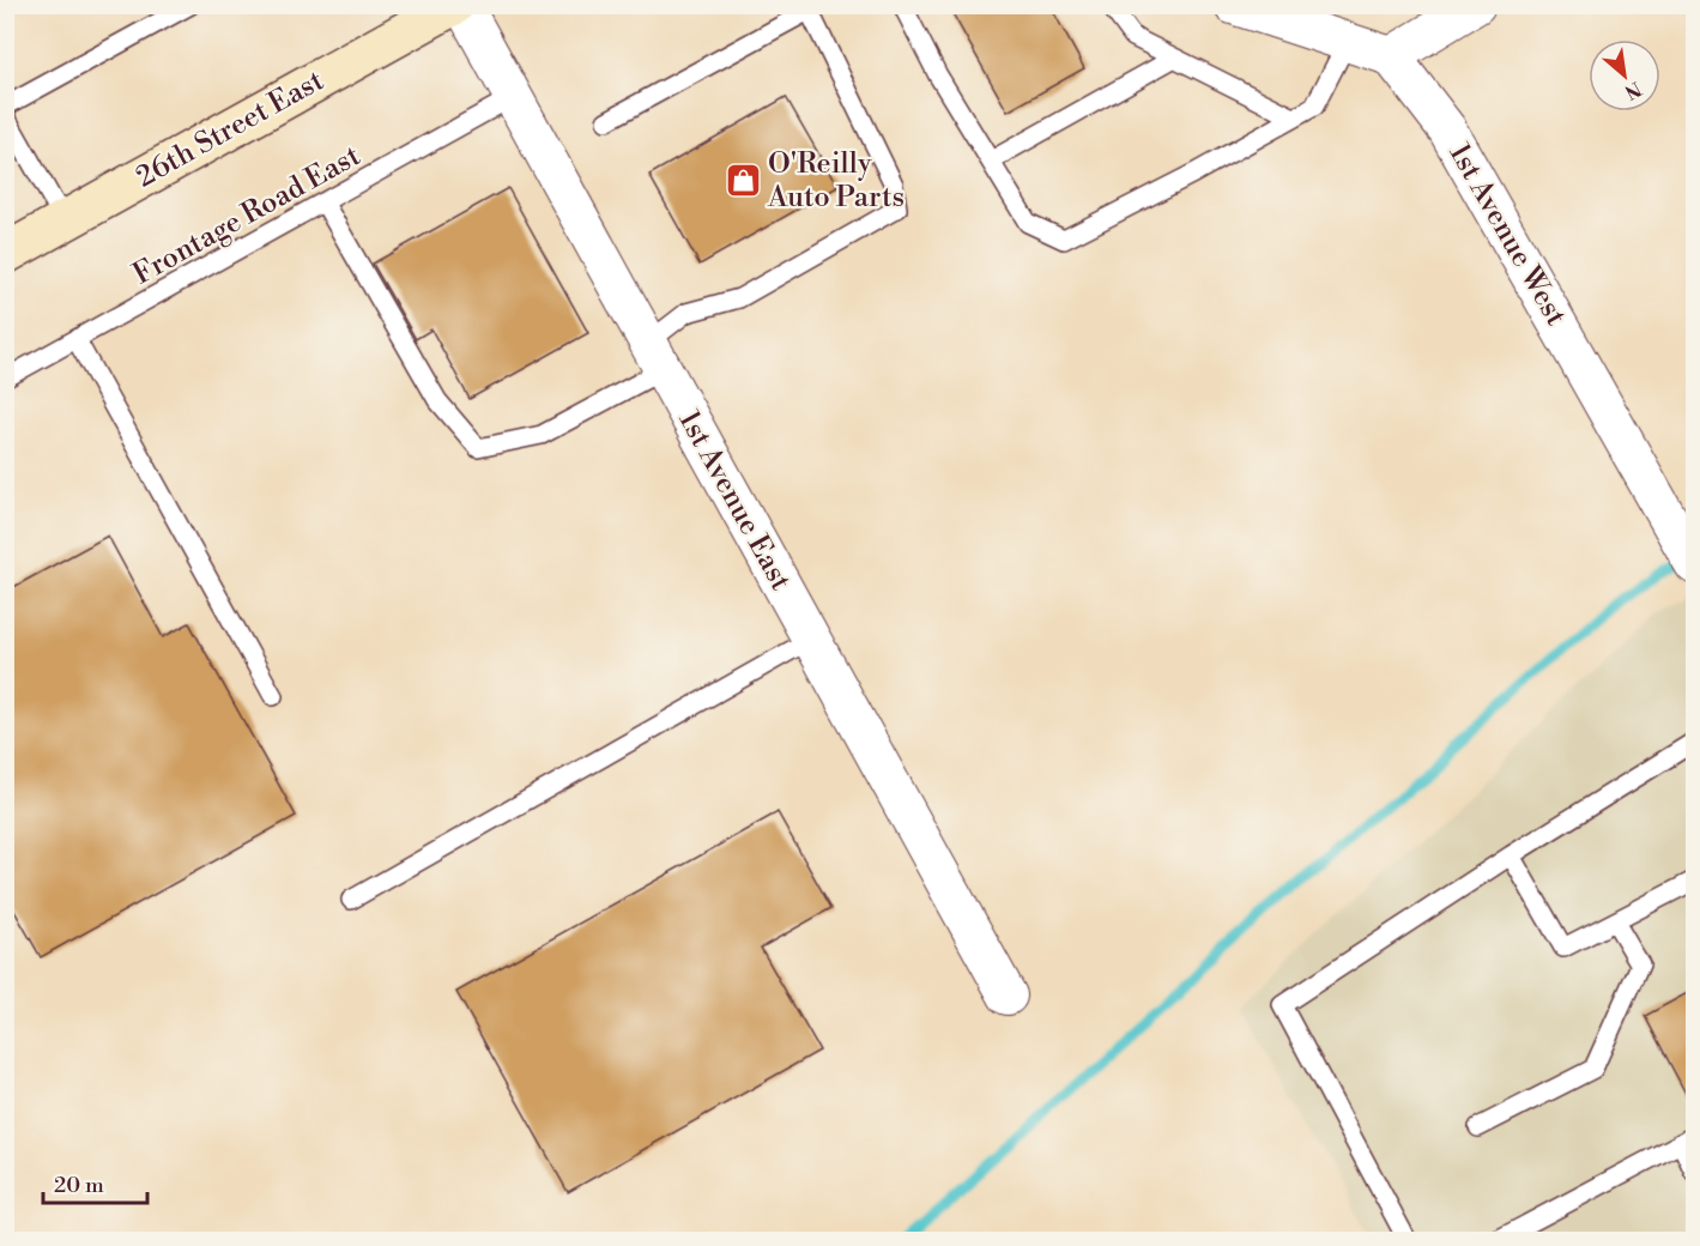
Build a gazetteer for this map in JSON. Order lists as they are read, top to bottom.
{
  "streets": {
    "main road": ["26th Street East"],
    "street": ["1st Avenue West", "1st Avenue East"],
    "lane": ["Frontage Road East"]
  },
  "crossings": [
    ["Frontage Road East", "1st Avenue East"]
  ],
  "places": {
    "shop": ["O'Reilly Auto Parts"]
  },
  "scale_bar": "20 m",
  "north": "bottom right"
}
